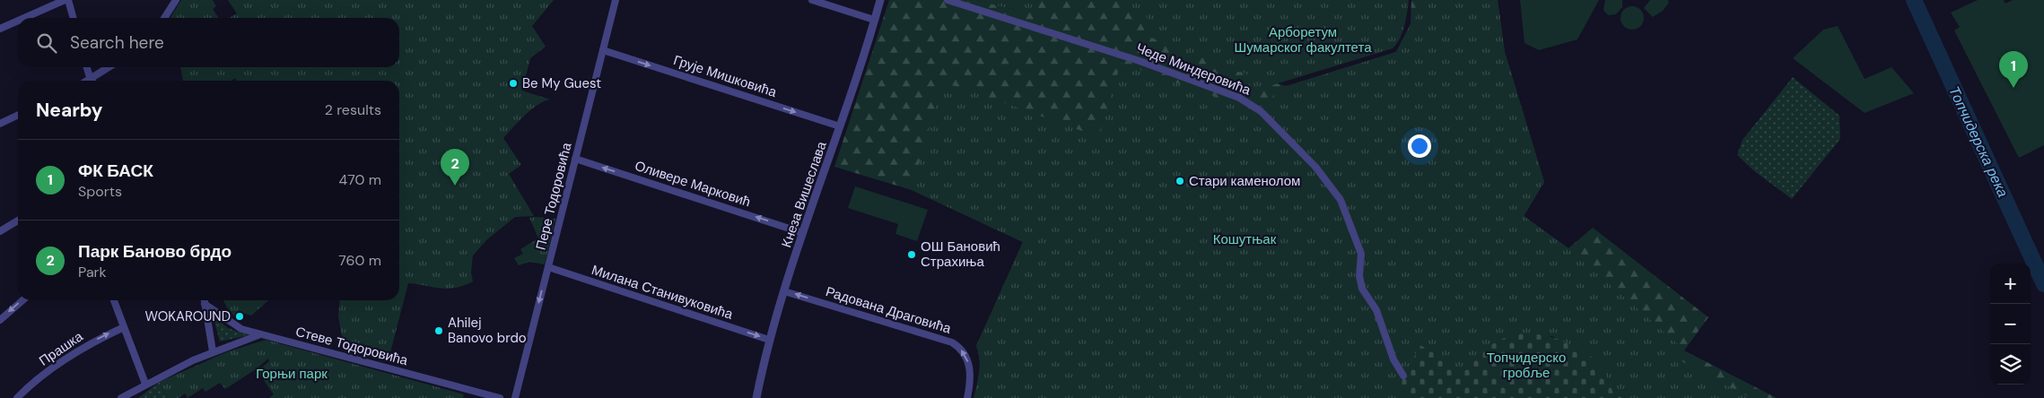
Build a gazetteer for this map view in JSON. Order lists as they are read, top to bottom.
{
  "streets": {
    "street": [
      "Чеде Миндеровића",
      "Грује Мишковића",
      "Оливере Марковић",
      "Кнеза Вишеслава",
      "Пере Тодоровића",
      "Милана Станивуковића",
      "Радована Драговића",
      "Стеве Тодоровића",
      "Прашка"
    ]
  },
  "crossings": [
    ["Грује Мишковића", "Кнеза Вишеслава"],
    ["Грује Мишковића", "Пере Тодоровића"],
    ["Оливере Марковић", "Кнеза Вишеслава"],
    ["Оливере Марковић", "Пере Тодоровића"],
    ["Кнеза Вишеслава", "Милана Станивуковића"],
    ["Кнеза Вишеслава", "Радована Драговића"],
    ["Пере Тодоровића", "Милана Станивуковића"]
  ],
  "one_way": [
    "Грује Мишковића",
    "Оливере Марковић",
    "Милана Станивуковића",
    "Радована Драговића",
    "Прашка"
  ],
  "water": ["Топчидерска река"],
  "parks": [
    "Арборетум Шумарског факултета",
    "Кошутњак",
    "Топчидерско гробље",
    "Горњи парк"
  ],
  "places": [
    "Be My Guest",
    "Стари каменолом",
    "ОШ Бановић Страхиња",
    "WOKAROUND",
    "Ahilej Banovo brdo"
  ],
  "page": {
    "search": "Search here",
    "pins": ["1", "2"],
    "heading": ["Nearby", "2 results"],
    "list": [
      {
        "mark": "1",
        "name": "ФК БАСК",
        "note": "Sports",
        "value": "470 m"
      },
      {
        "mark": "2",
        "name": "Парк Баново брдо",
        "note": "Park",
        "value": "760 m"
      }
    ],
    "map_buttons": ["+", "−"]
  }
}
